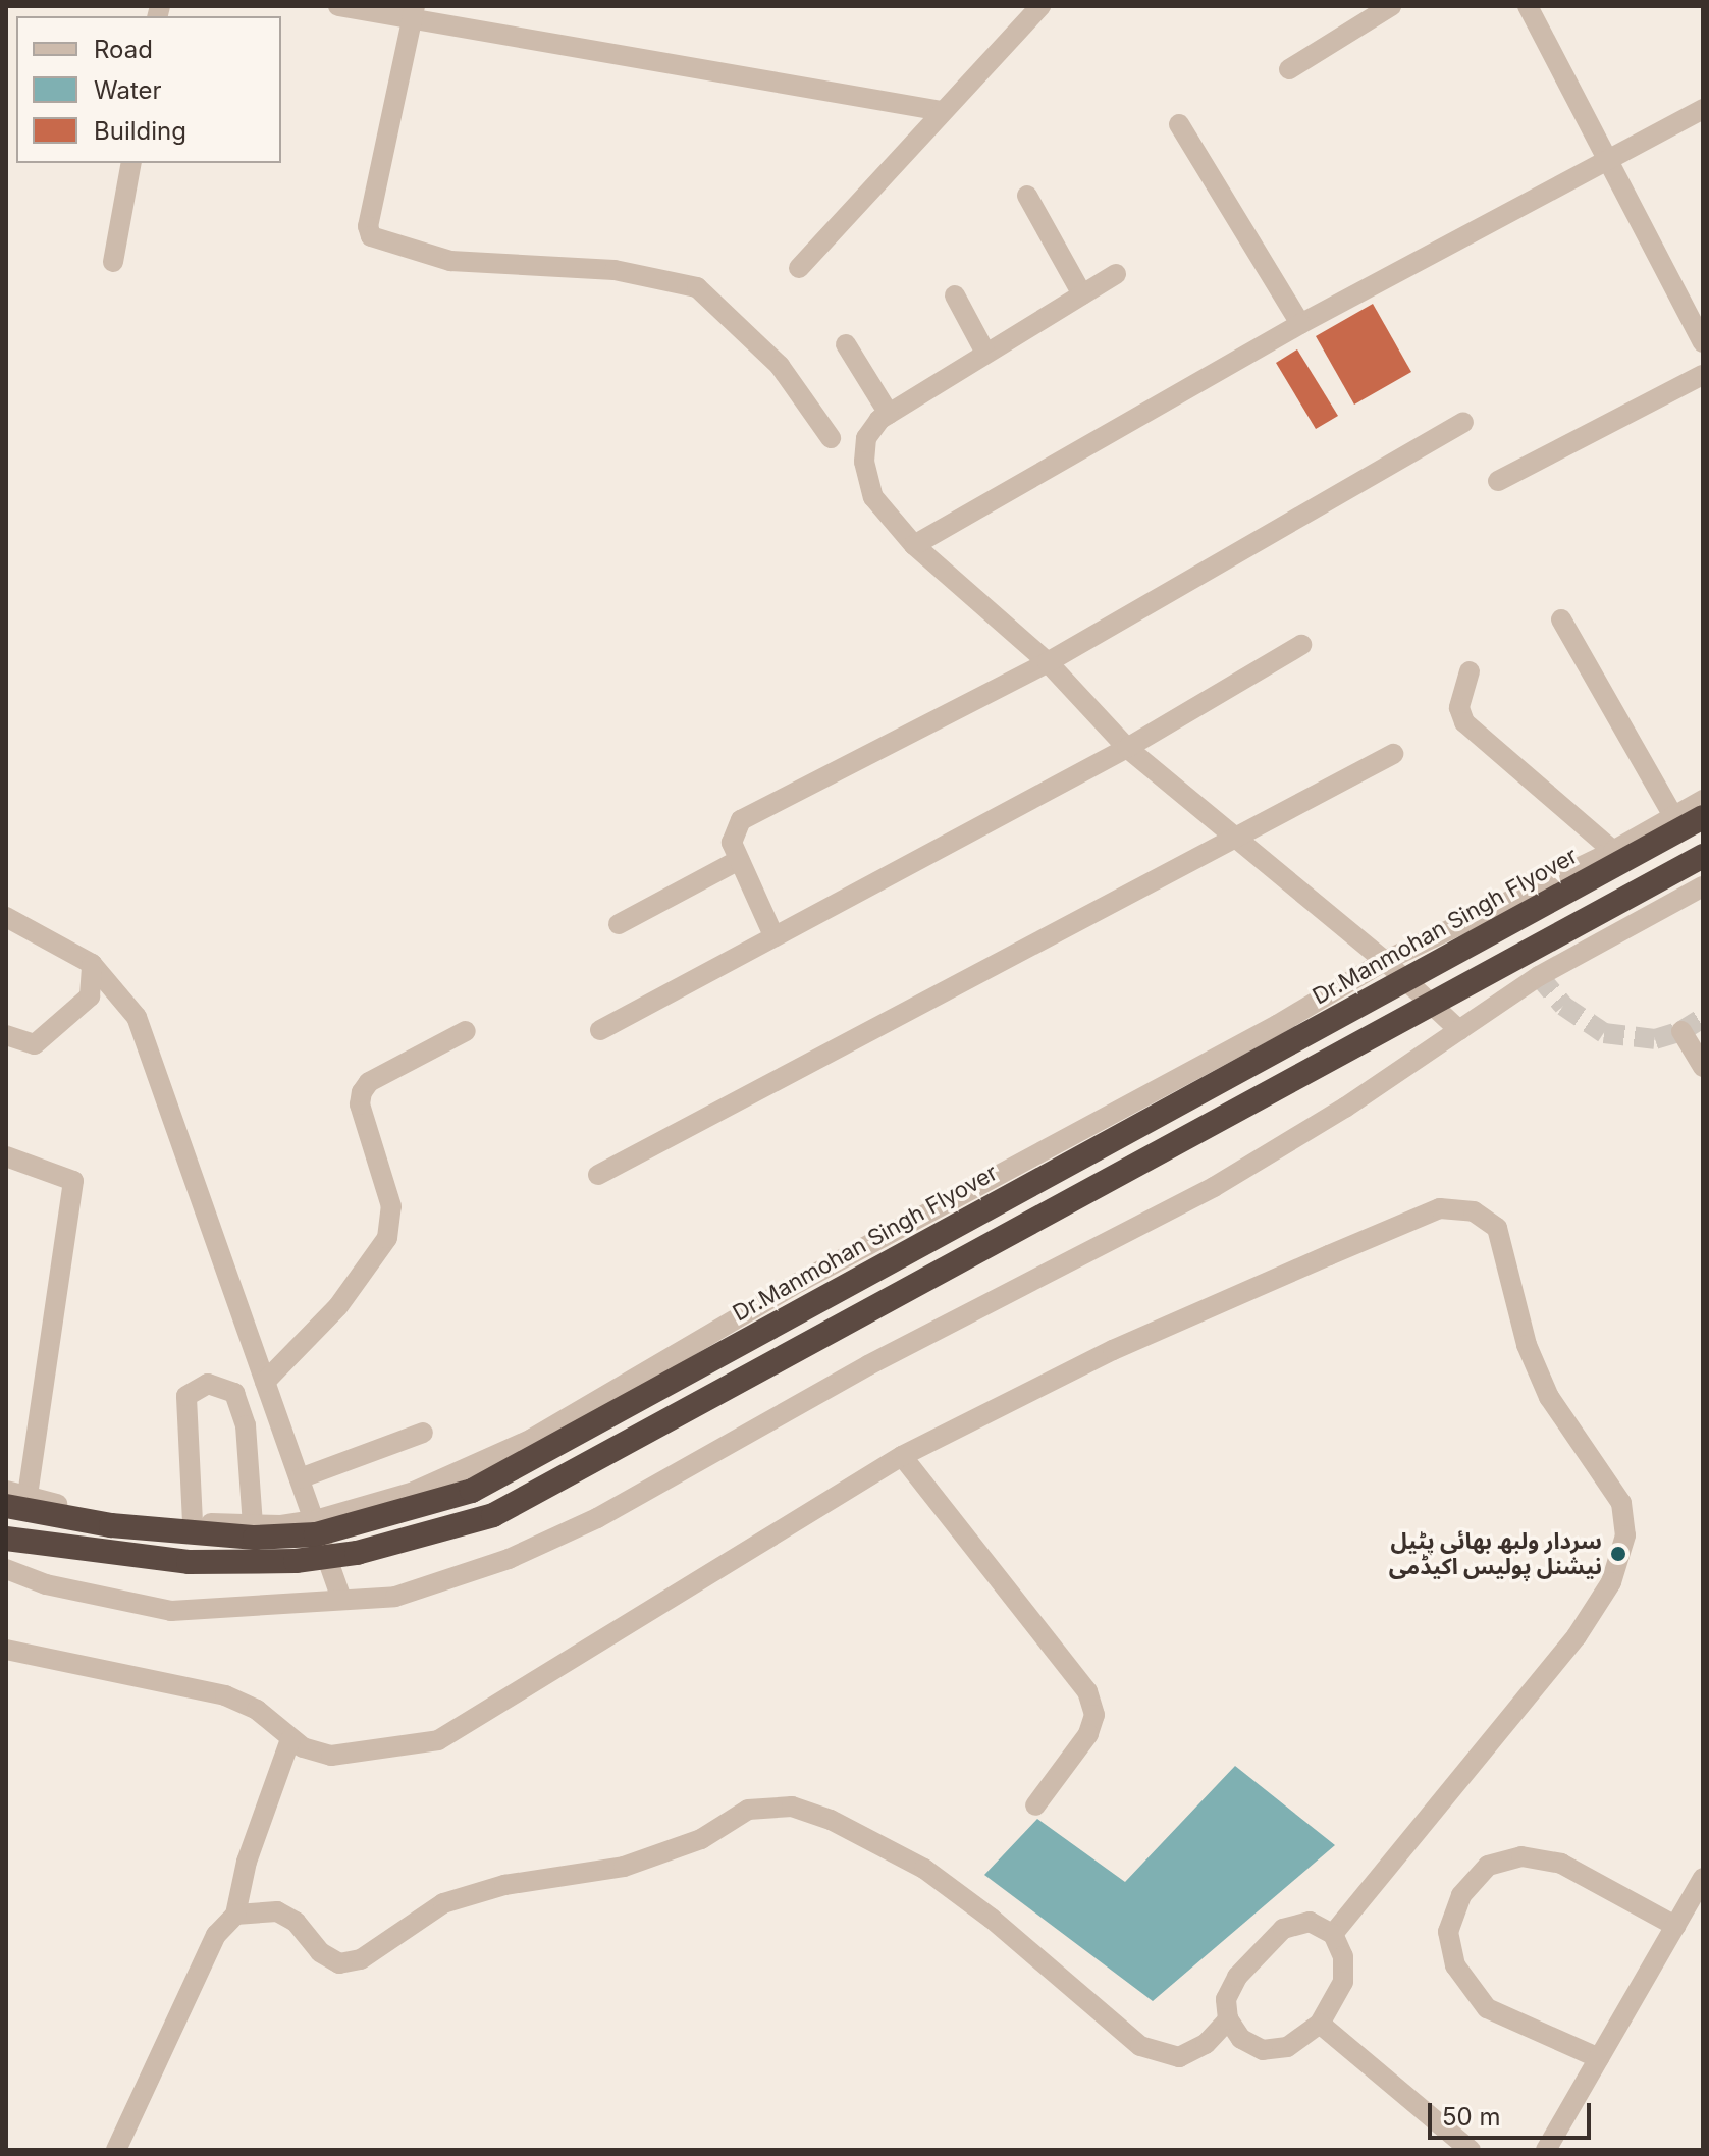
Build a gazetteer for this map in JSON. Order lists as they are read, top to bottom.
{
  "streets": {
    "highway": ["Dr.Manmohan Singh Flyover"]
  },
  "places": ["سردار ولبھ بھائی پٹیل نیشنل پولیس اکیڈمی"],
  "legend": ["Road", "Water", "Building"],
  "scale_bar": "50 m"
}
